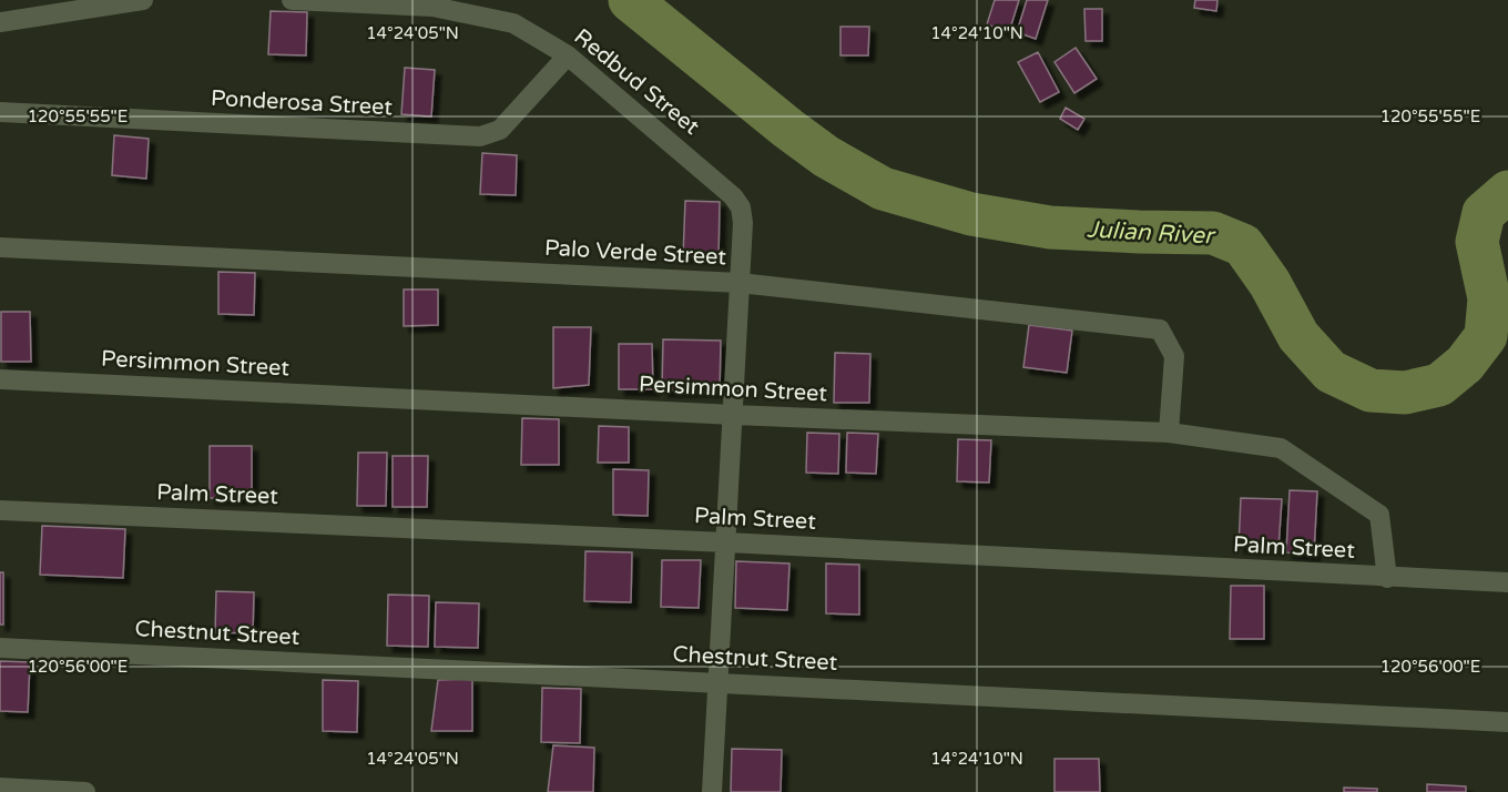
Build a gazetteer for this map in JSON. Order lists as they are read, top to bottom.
{
  "streets": {
    "street": [
      "Redbud Street",
      "Ponderosa Street",
      "Palo Verde Street",
      "Persimmon Street",
      "Palm Street",
      "Chestnut Street"
    ]
  },
  "crossings": [
    ["Redbud Street", "Ponderosa Street"],
    ["Redbud Street", "Palo Verde Street"],
    ["Redbud Street", "Persimmon Street"],
    ["Redbud Street", "Palm Street"],
    ["Redbud Street", "Chestnut Street"],
    ["Palo Verde Street", "Persimmon Street"],
    ["Persimmon Street", "Palm Street"]
  ],
  "water": ["Julian River"],
  "coordinates": [
    "14°24'05\"N",
    "14°24'10\"N",
    "120°55'55\"E",
    "120°56'00\"E"
  ]
}
